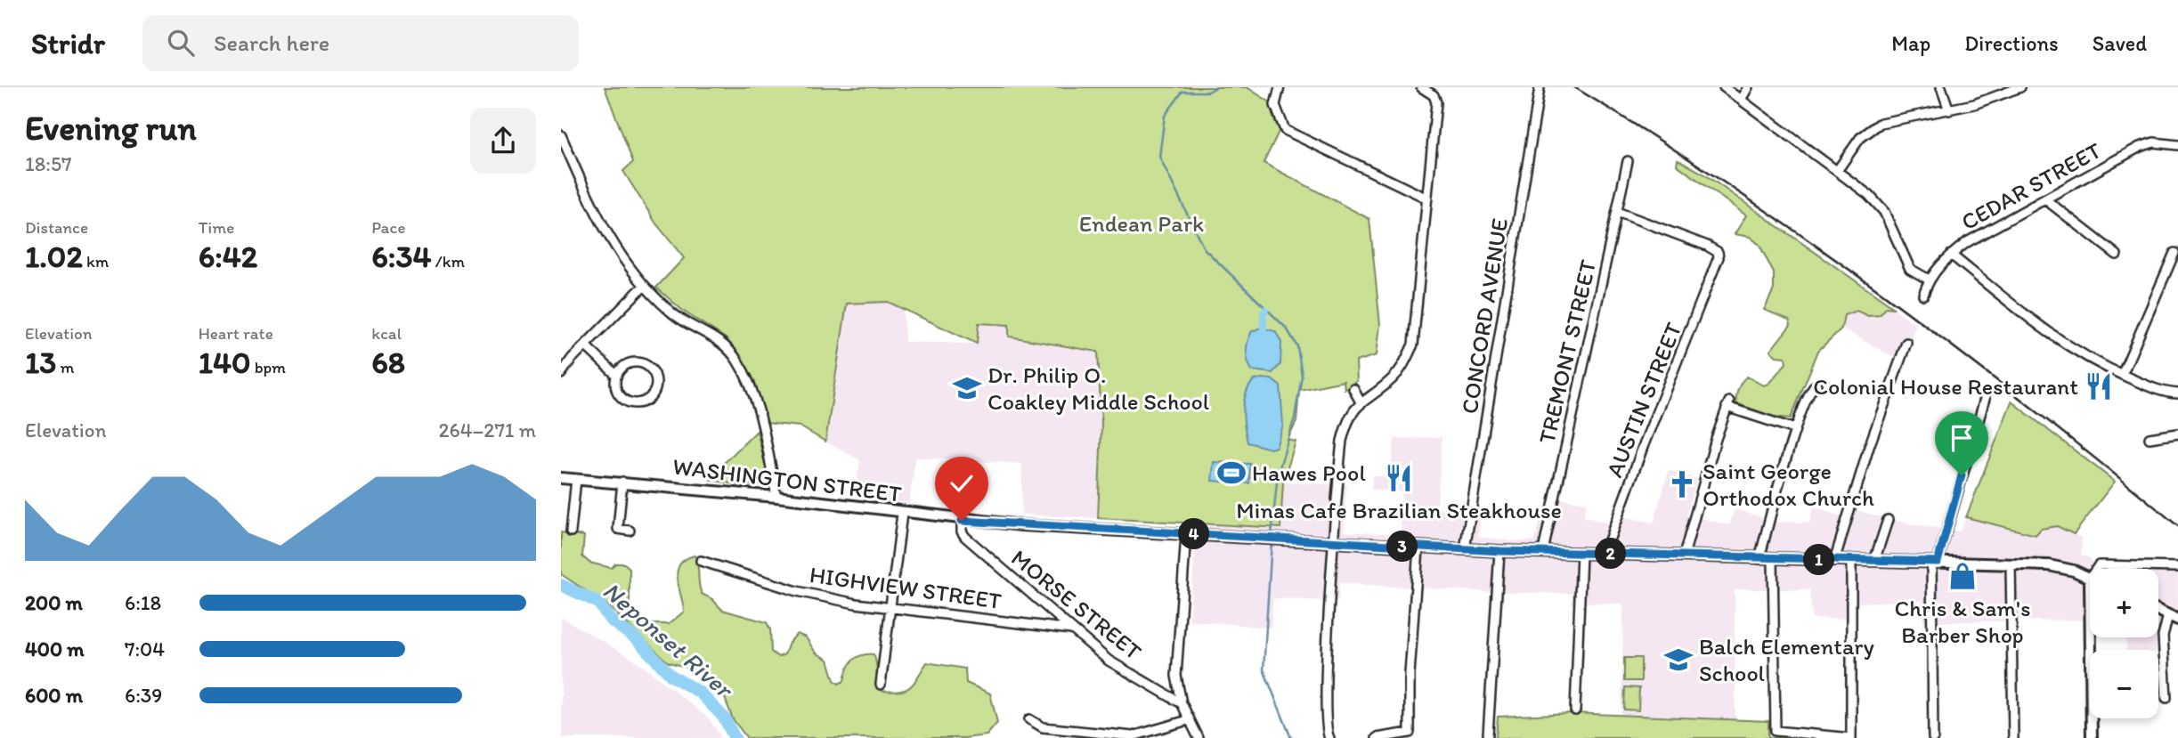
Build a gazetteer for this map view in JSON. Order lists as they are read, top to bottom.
{
  "streets": {
    "main road": ["WASHINGTON STREET"],
    "street": [
      "CEDAR STREET",
      "CONCORD AVENUE",
      "TREMONT STREET",
      "AUSTIN STREET",
      "HIGHVIEW STREET",
      "MORSE STREET"
    ]
  },
  "crossings": [
    ["CONCORD AVENUE", "WASHINGTON STREET"],
    ["TREMONT STREET", "AUSTIN STREET"],
    ["TREMONT STREET", "WASHINGTON STREET"],
    ["AUSTIN STREET", "WASHINGTON STREET"],
    ["WASHINGTON STREET", "MORSE STREET"],
    ["HIGHVIEW STREET", "MORSE STREET"]
  ],
  "water": ["Neponset River"],
  "parks": ["Endean Park"],
  "places": {
    "restaurant": ["Colonial House Restaurant", "Minas Cafe Brazilian Steakhouse"],
    "school or university": ["Dr. Philip O. Coakley Middle School", "Balch Elementary School"],
    "sports": ["Hawes Pool"],
    "church": ["Saint George Orthodox Church"],
    "shop": ["Chris & Sam's Barber Shop"]
  },
  "page": {
    "header": "Stridr",
    "search": "Search here",
    "nav": ["Map", "Directions", "Saved"],
    "heading": ["Evening run", "18:57"],
    "stats": [
      ["Distance", "1.02 km"],
      ["Time", "6:42"],
      ["Pace", "6:34 /km"],
      ["Elevation", "13 m"],
      ["Heart rate", "140 bpm"],
      ["kcal", "68"]
    ],
    "chart": ["Elevation", "264–271 m"],
    "pins": [
      "4",
      "3",
      "2",
      "1"
    ],
    "map_buttons": ["+", "−"],
    "list": [
      {
        "name": "200 m",
        "note": "6:18"
      },
      {
        "name": "400 m",
        "note": "7:04"
      },
      {
        "name": "600 m",
        "note": "6:39"
      }
    ]
  }
}
